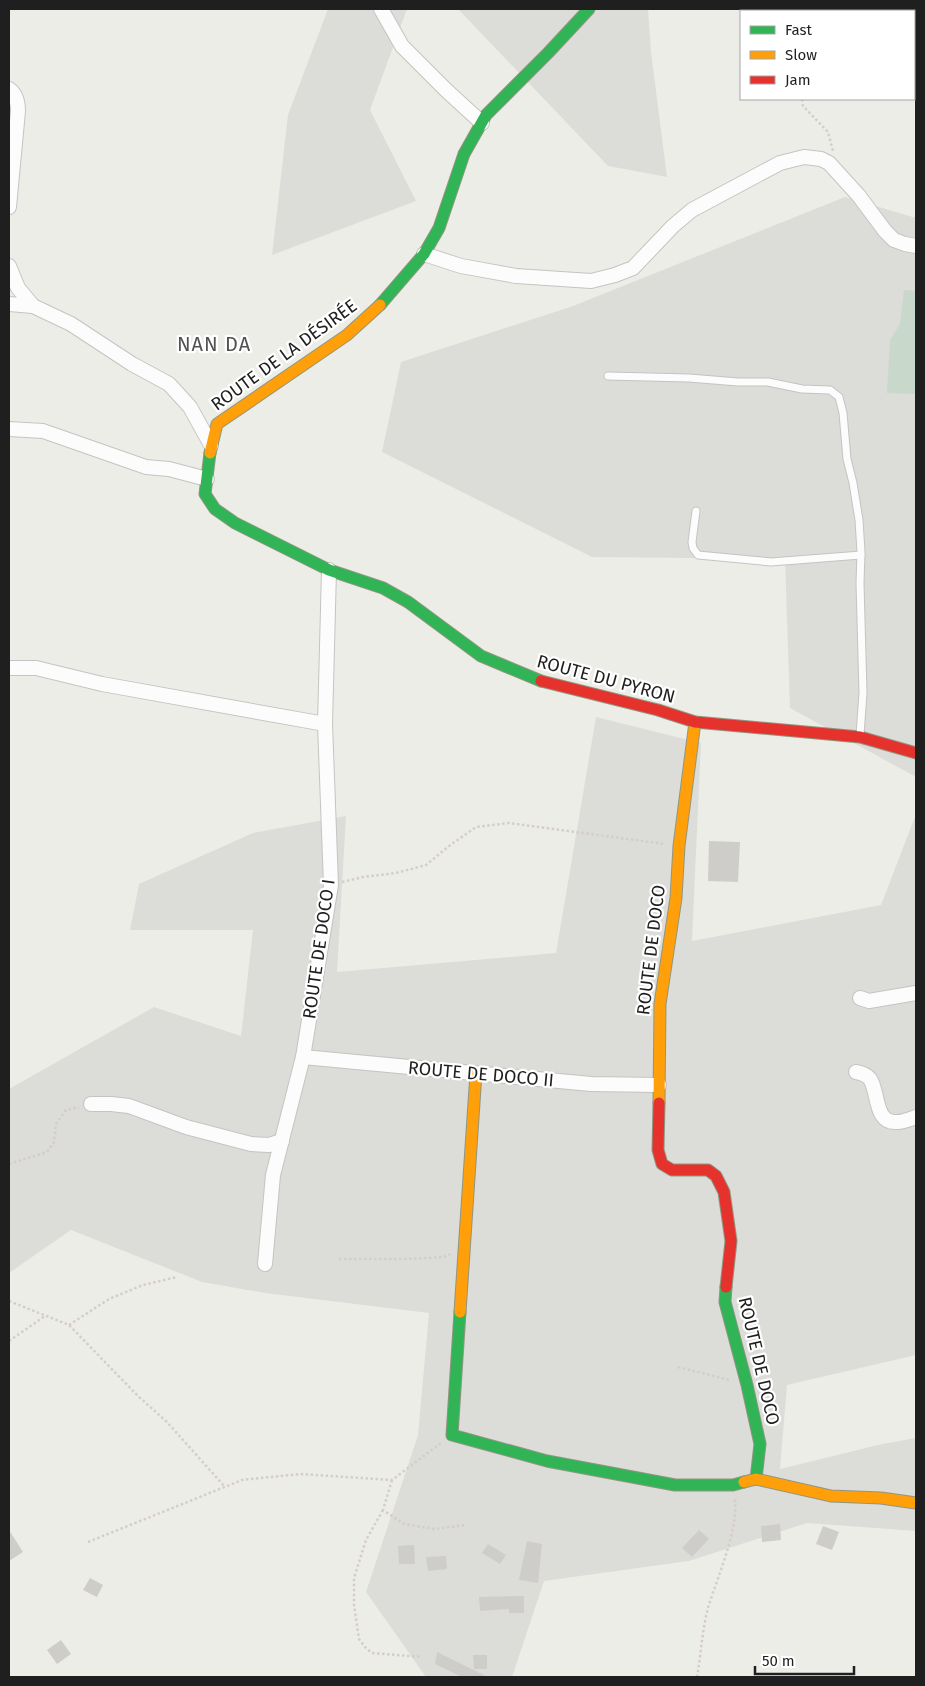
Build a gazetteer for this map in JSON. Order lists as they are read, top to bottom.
{
  "streets": {
    "street": [
      "ROUTE DE LA DÉSIRÉE",
      "ROUTE DU PYRON",
      "ROUTE DE DOCO I",
      "ROUTE DE DOCO",
      "ROUTE DE DOCO II"
    ]
  },
  "crossings": [
    ["ROUTE DE LA DÉSIRÉE", "ROUTE DU PYRON"],
    ["ROUTE DU PYRON", "ROUTE DE DOCO I"],
    ["ROUTE DU PYRON", "ROUTE DE DOCO"],
    ["ROUTE DE DOCO I", "ROUTE DE DOCO II"],
    ["ROUTE DE DOCO", "ROUTE DE DOCO II"]
  ],
  "districts": ["NAN DA"],
  "legend": ["Fast", "Slow", "Jam"],
  "scale_bar": "50 m"
}
